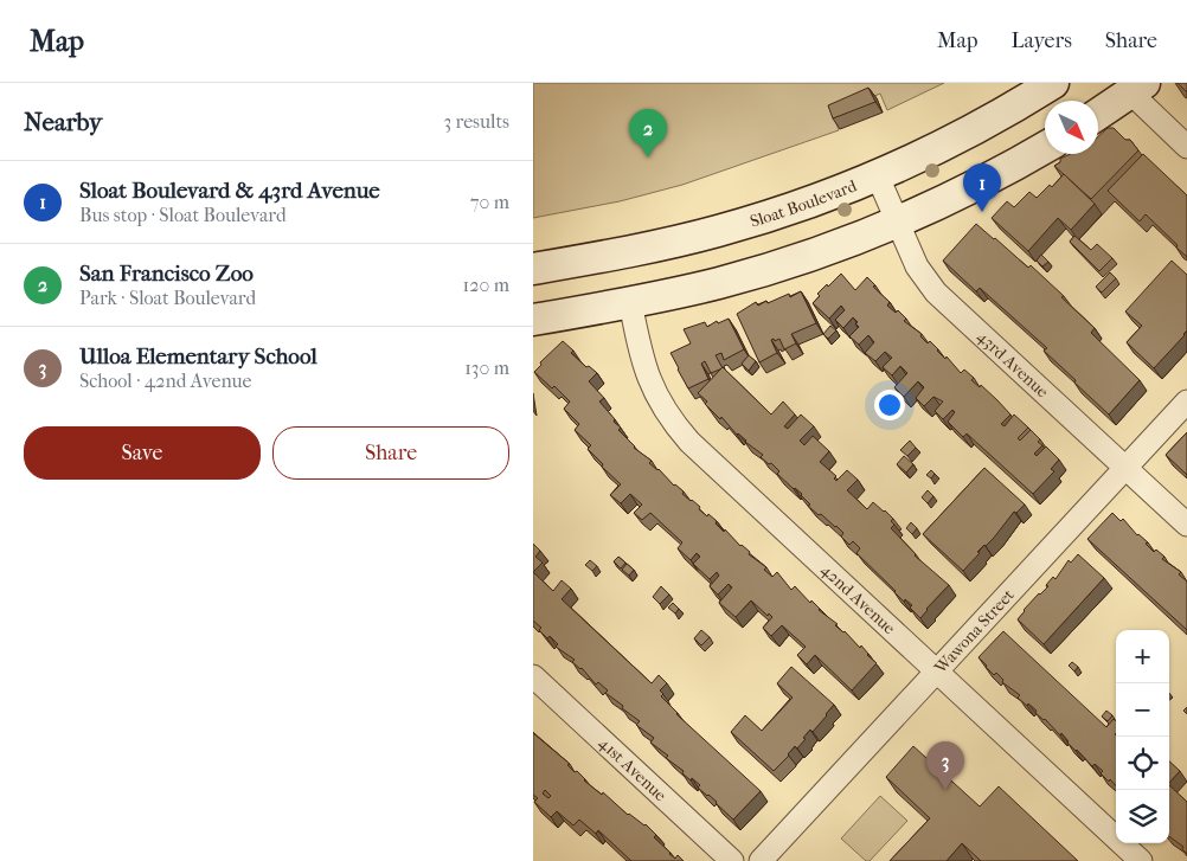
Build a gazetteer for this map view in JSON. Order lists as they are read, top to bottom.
{
  "streets": {
    "street": [
      "Sloat Boulevard",
      "43rd Avenue",
      "42nd Avenue",
      "Wawona Street",
      "41st Avenue"
    ]
  },
  "crossings": [
    ["Sloat Boulevard", "43rd Avenue"],
    ["43rd Avenue", "Wawona Street"],
    ["42nd Avenue", "Wawona Street"]
  ],
  "north": "bottom right",
  "page": {
    "header": "Map",
    "nav": ["Map", "Layers", "Share"],
    "heading": ["Nearby", "3 results"],
    "pins": ["2", "1", "3"],
    "list": [
      {
        "mark": "1",
        "name": "Sloat Boulevard & 43rd Avenue",
        "note": "Bus stop · Sloat Boulevard",
        "value": "70 m"
      },
      {
        "mark": "2",
        "name": "San Francisco Zoo",
        "note": "Park · Sloat Boulevard",
        "value": "120 m"
      },
      {
        "mark": "3",
        "name": "Ulloa Elementary School",
        "note": "School · 42nd Avenue",
        "value": "130 m"
      }
    ],
    "buttons": ["Save", "Share"],
    "map_buttons": ["+", "−"]
  }
}
